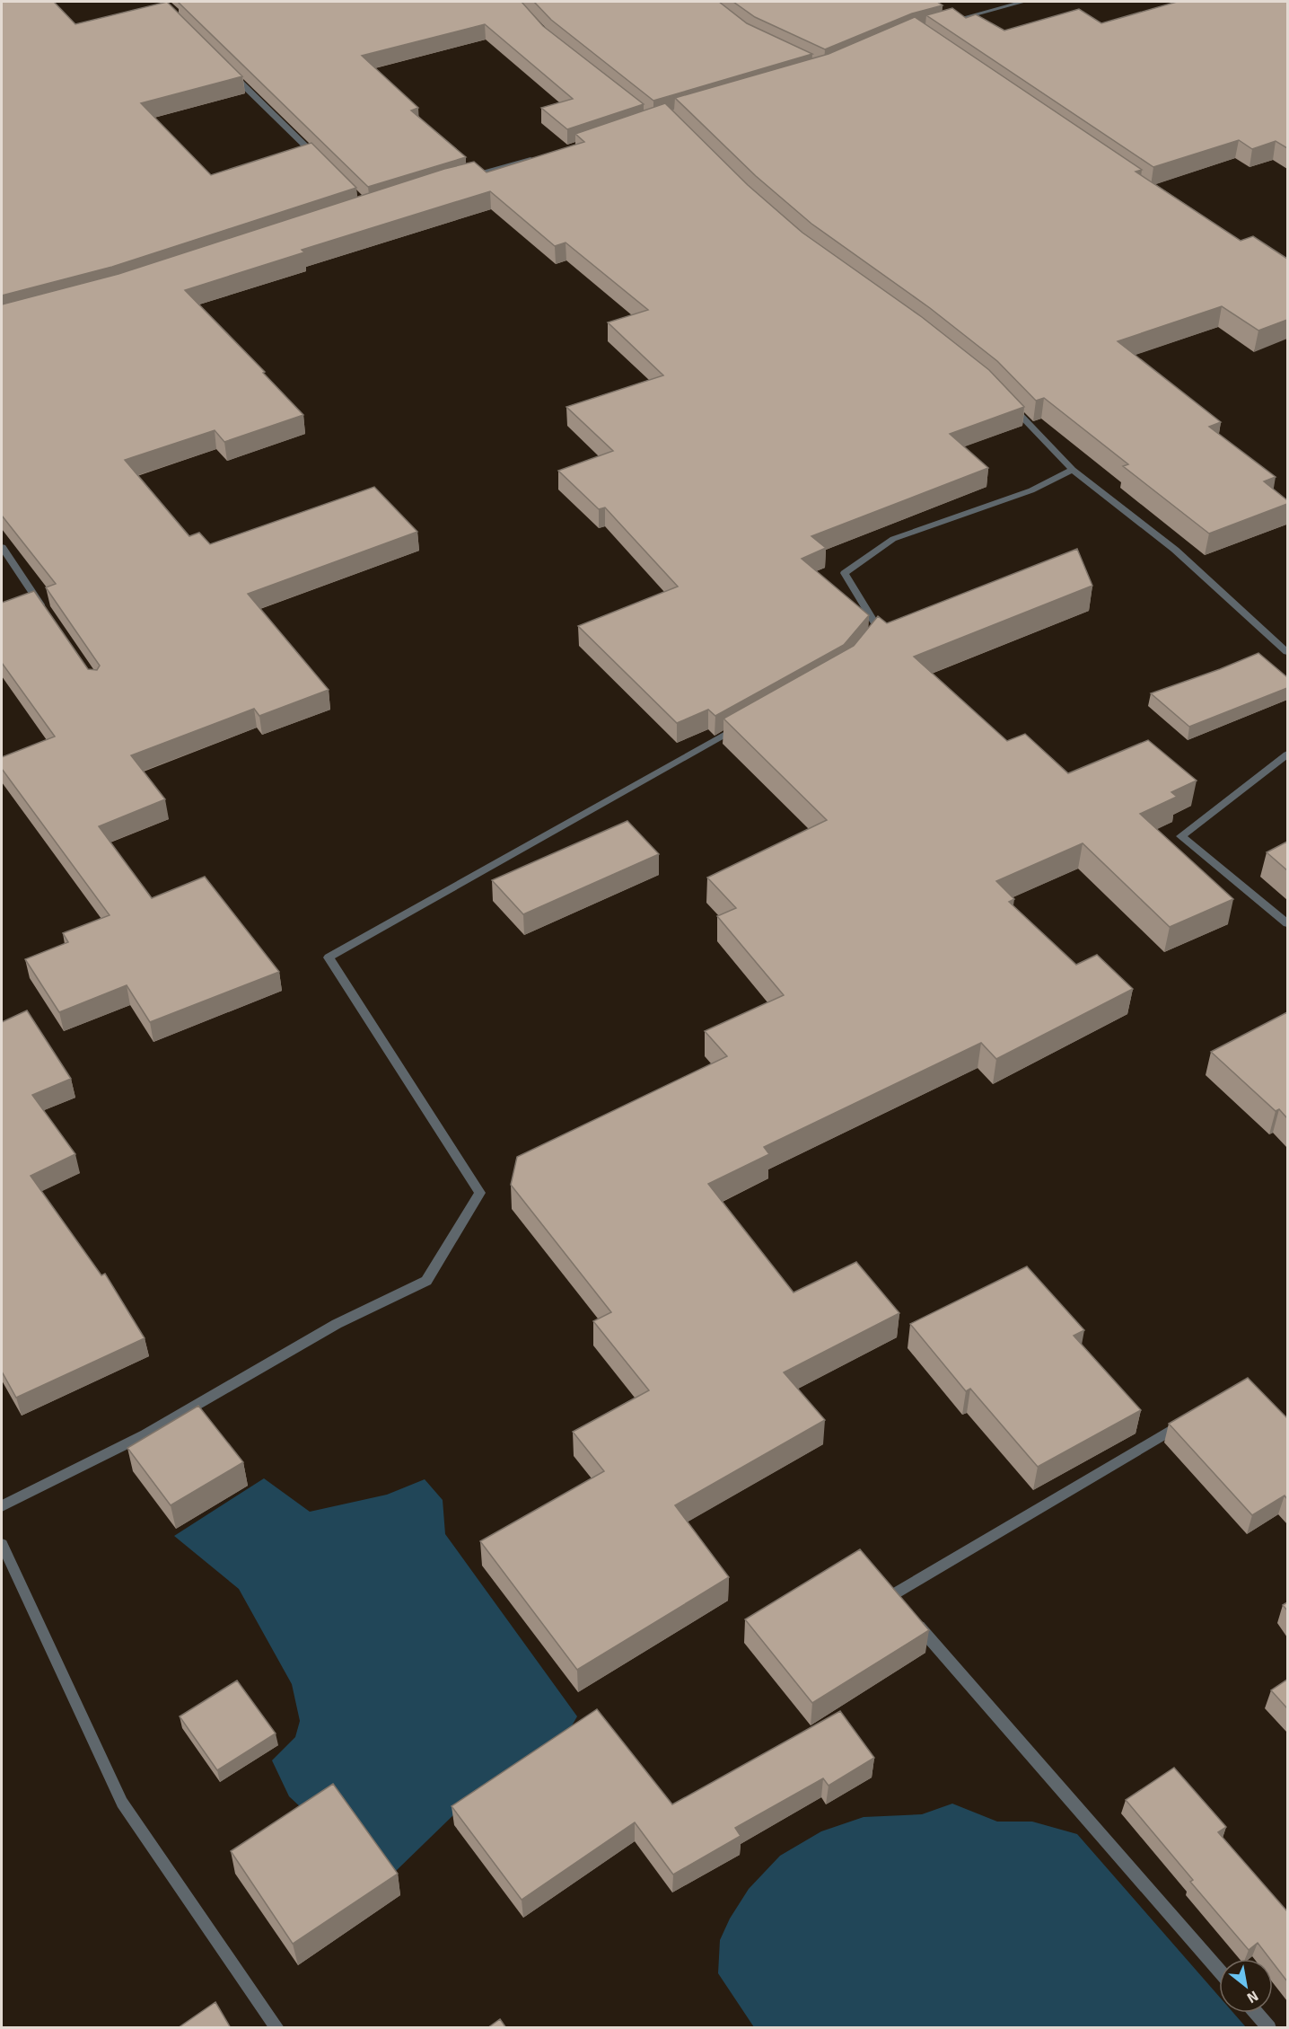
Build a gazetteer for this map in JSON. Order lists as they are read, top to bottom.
{
  "north": "bottom right"
}
